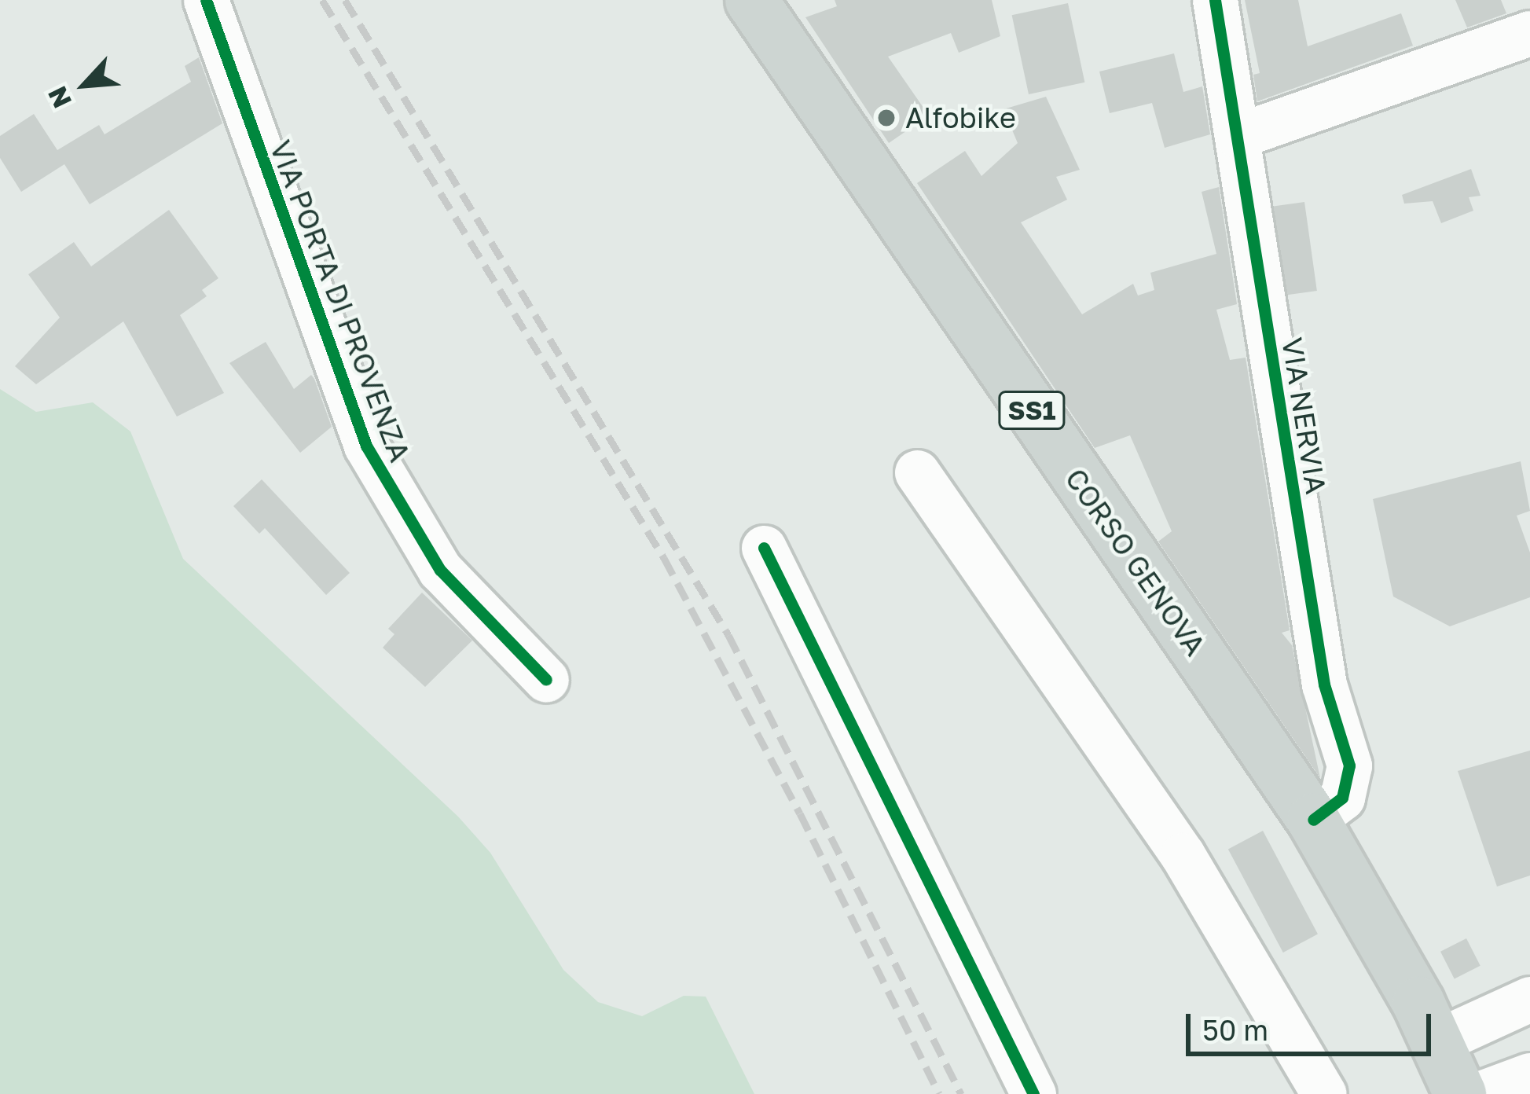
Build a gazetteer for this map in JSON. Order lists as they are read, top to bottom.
{
  "streets": {
    "main road": ["SS1", "CORSO GENOVA"],
    "street": ["VIA PORTA DI PROVENZA", "VIA NERVIA"]
  },
  "crossings": [
    ["VIA NERVIA", "CORSO GENOVA"]
  ],
  "places": ["Alfobike"],
  "scale_bar": "50 m",
  "north": "bottom left"
}
